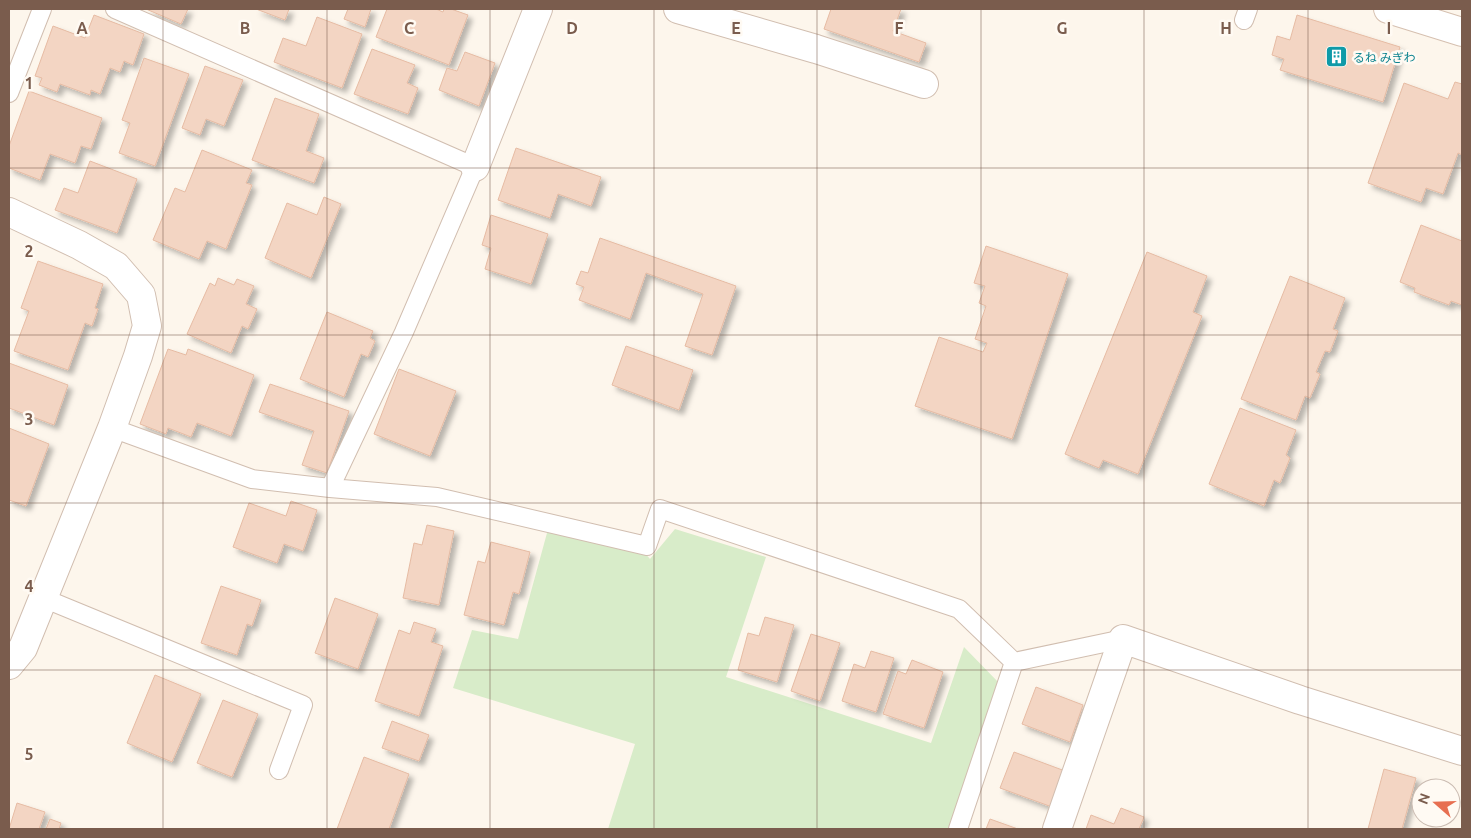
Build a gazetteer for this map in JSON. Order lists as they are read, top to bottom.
{
  "places": {
    "building": ["るね みぎわ"]
  },
  "north": "left",
  "grid": {
    "columns": [
      "A",
      "B",
      "C",
      "D",
      "E",
      "F",
      "G",
      "H",
      "I"
    ],
    "rows": [
      "1",
      "2",
      "3",
      "4",
      "5"
    ]
  }
}
